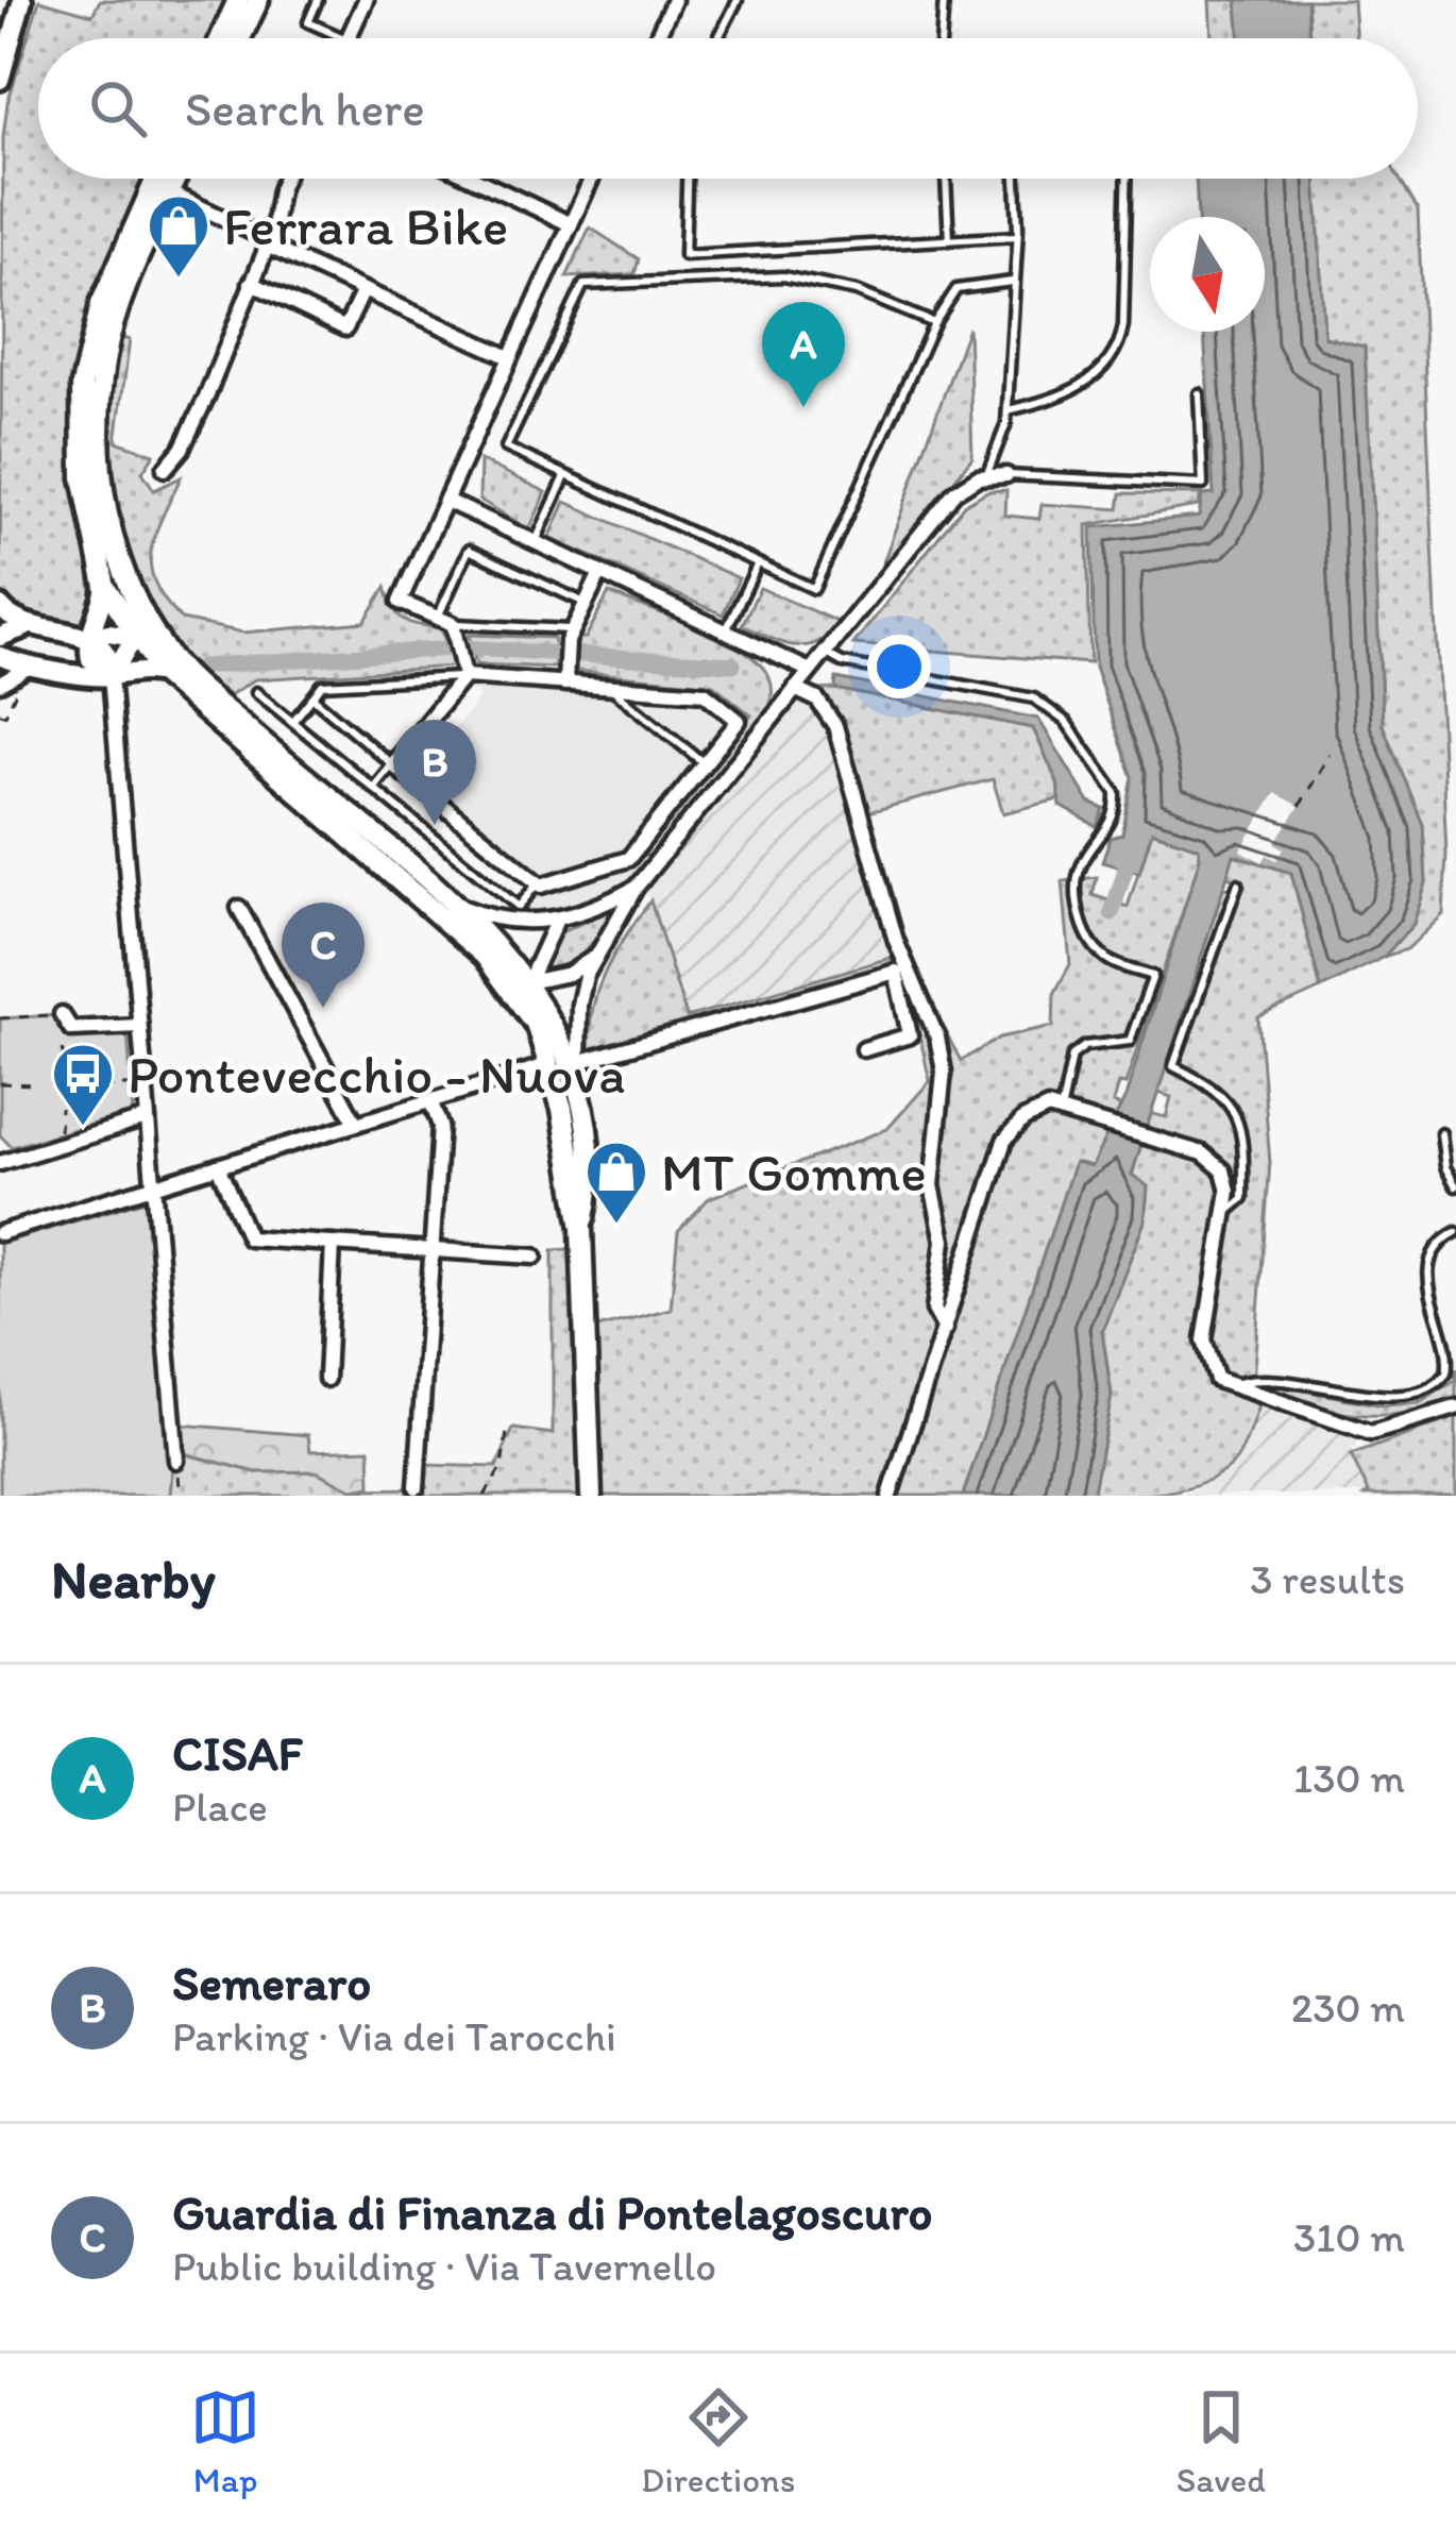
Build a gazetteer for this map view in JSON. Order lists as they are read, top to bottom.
{
  "places": {
    "shop": ["Ferrara Bike", "MT Gomme"],
    "bus stop": ["Pontevecchio - Nuova"]
  },
  "north": "bottom",
  "page": {
    "search": "Search here",
    "pins": ["A", "B", "C"],
    "heading": ["Nearby", "3 results"],
    "list": [
      {
        "mark": "A",
        "name": "CISAF",
        "note": "Place",
        "value": "130 m"
      },
      {
        "mark": "B",
        "name": "Semeraro",
        "note": "Parking · Via dei Tarocchi",
        "value": "230 m"
      },
      {
        "mark": "C",
        "name": "Guardia di Finanza di Pontelagoscuro",
        "note": "Public building · Via Tavernello",
        "value": "310 m"
      }
    ],
    "nav": ["Map", "Directions", "Saved"]
  }
}
